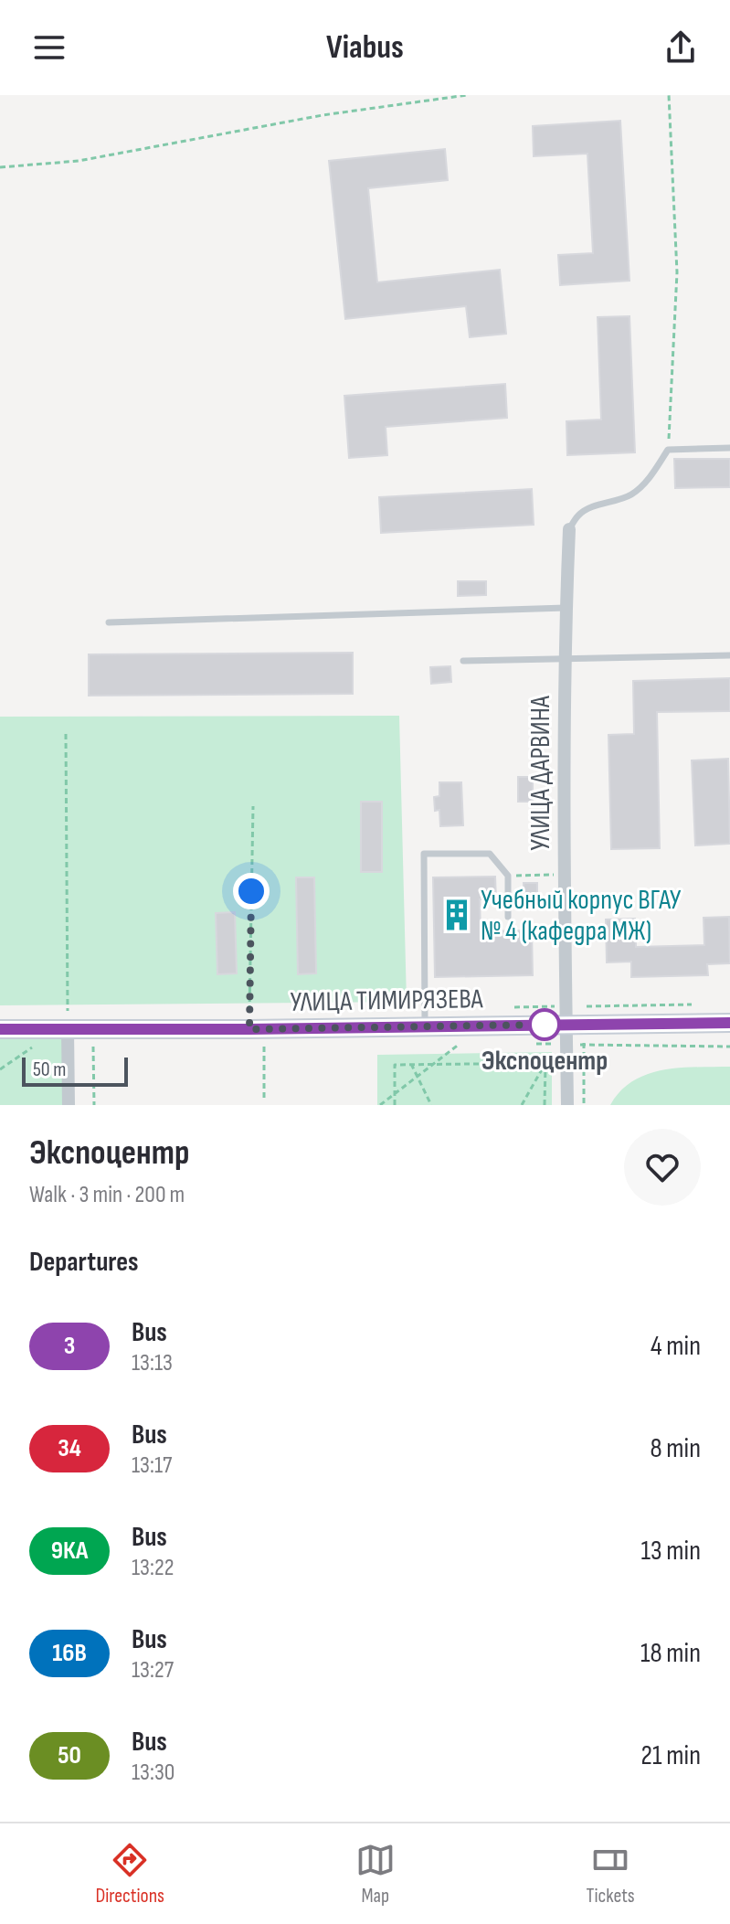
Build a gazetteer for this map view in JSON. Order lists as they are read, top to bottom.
{
  "streets": {
    "main road": ["УЛИЦА ТИМИРЯЗЕВА"],
    "street": ["УЛИЦА ДАРВИНА"]
  },
  "crossings": [
    ["УЛИЦА ДАРВИНА", "УЛИЦА ТИМИРЯЗЕВА"]
  ],
  "places": {
    "building": ["Учебный корпус ВГАУ № 4 (кафедра МЖ)"],
    "other": ["Экспоцентр"]
  },
  "lines": ["bus line 3"],
  "scale_bar": "50 m",
  "page": {
    "header": "Viabus",
    "scale": "50 m",
    "heading": [
      ["Экспоцентр", "Walk · 3 min · 200 m"],
      "Departures"
    ],
    "list": [
      {
        "mark": "3",
        "name": "Bus",
        "note": "13:13",
        "value": "4 min"
      },
      {
        "mark": "34",
        "name": "Bus",
        "note": "13:17",
        "value": "8 min"
      },
      {
        "mark": "9КА",
        "name": "Bus",
        "note": "13:22",
        "value": "13 min"
      },
      {
        "mark": "16В",
        "name": "Bus",
        "note": "13:27",
        "value": "18 min"
      },
      {
        "mark": "50",
        "name": "Bus",
        "note": "13:30",
        "value": "21 min"
      }
    ],
    "tabs": ["Directions", "Map", "Tickets"]
  }
}
